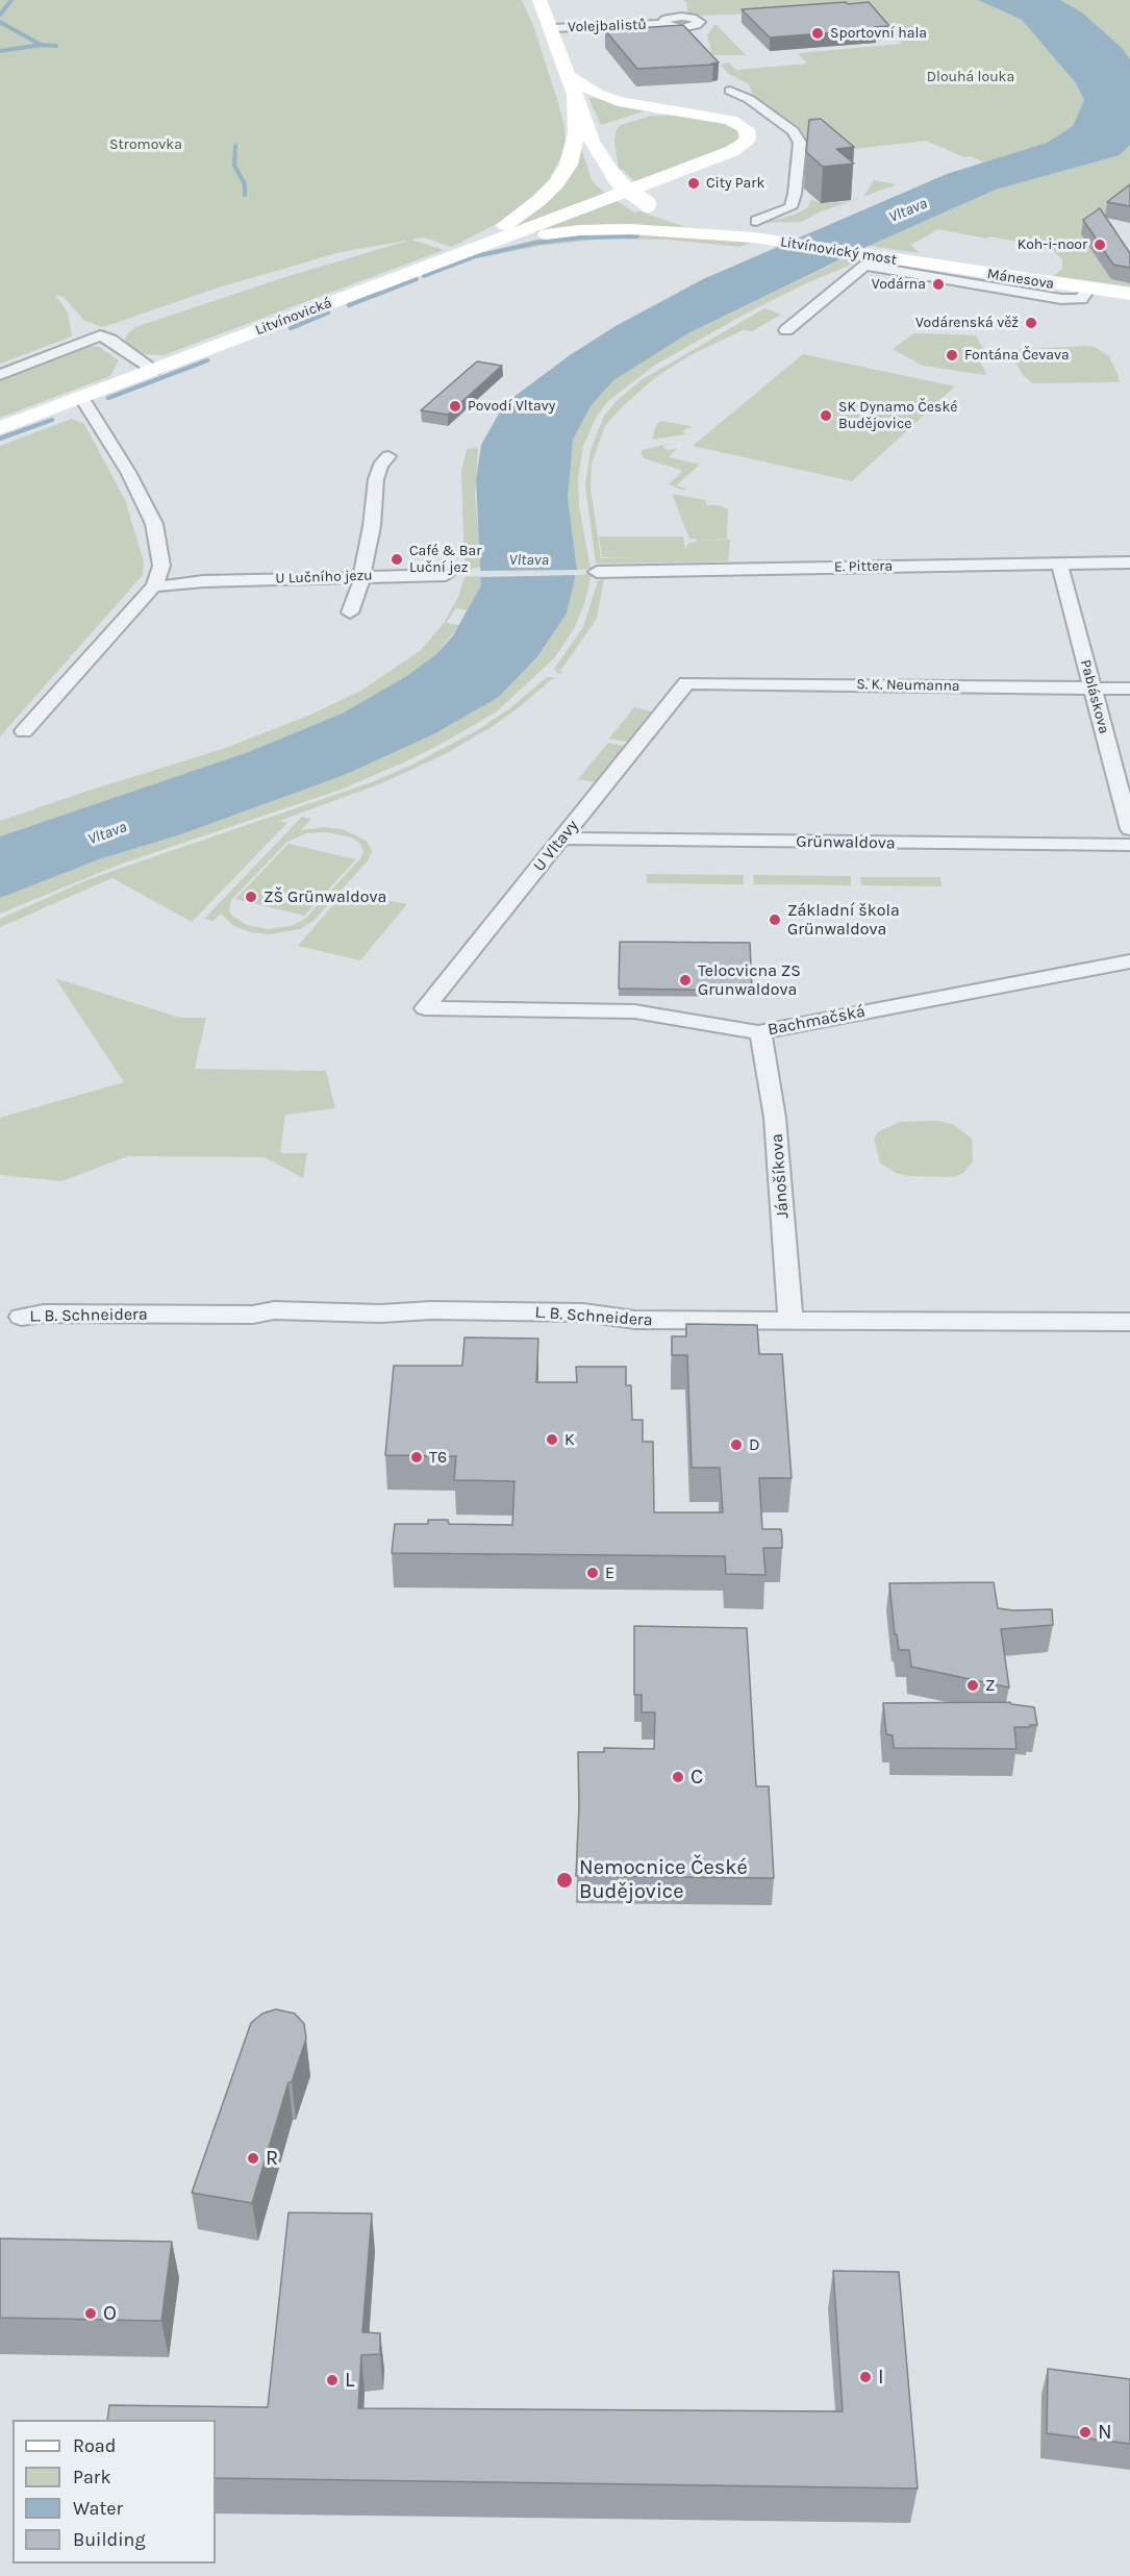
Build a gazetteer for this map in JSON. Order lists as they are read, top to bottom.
{
  "streets": {
    "main road": ["Litvínovický most", "Mánesova", "Litvínovická"],
    "street": [
      "Volejbalistů",
      "E. Pittera",
      "U Lučního jezu",
      "S. K. Neumanna",
      "Pabláskova",
      "Grünwaldova",
      "U Vltavy",
      "Bachmačská",
      "Jánošíkova",
      "L. B. Schneidera"
    ]
  },
  "crossings": [
    ["Litvínovický most", "Mánesova"],
    ["E. Pittera", "Pabláskova"],
    ["S. K. Neumanna", "Pabláskova"],
    ["S. K. Neumanna", "U Vltavy"],
    ["Grünwaldova", "U Vltavy"],
    ["U Vltavy", "Bachmačská"],
    ["Bachmačská", "Jánošíkova"],
    ["Jánošíkova", "L. B. Schneidera"]
  ],
  "water": ["Vltava"],
  "parks": ["Dlouhá louka", "Stromovka"],
  "places": [
    "Sportovní hala",
    "City Park",
    "Koh-i-noor",
    "Vodárna",
    "Vodárenská věž",
    "Fontána Čevava",
    "Povodí Vltavy",
    "SK Dynamo České Budějovice",
    "Café & Bar Luční jez",
    "ZŠ Grünwaldova",
    "Základní škola Grünwaldova",
    "Telocvicna ZS Grunwaldova",
    "K",
    "D",
    "T6",
    "E",
    "Z",
    "C",
    "Nemocnice České Budějovice",
    "R",
    "O",
    "I",
    "L",
    "N"
  ],
  "legend": [
    "Road",
    "Park",
    "Water",
    "Building"
  ]
}
